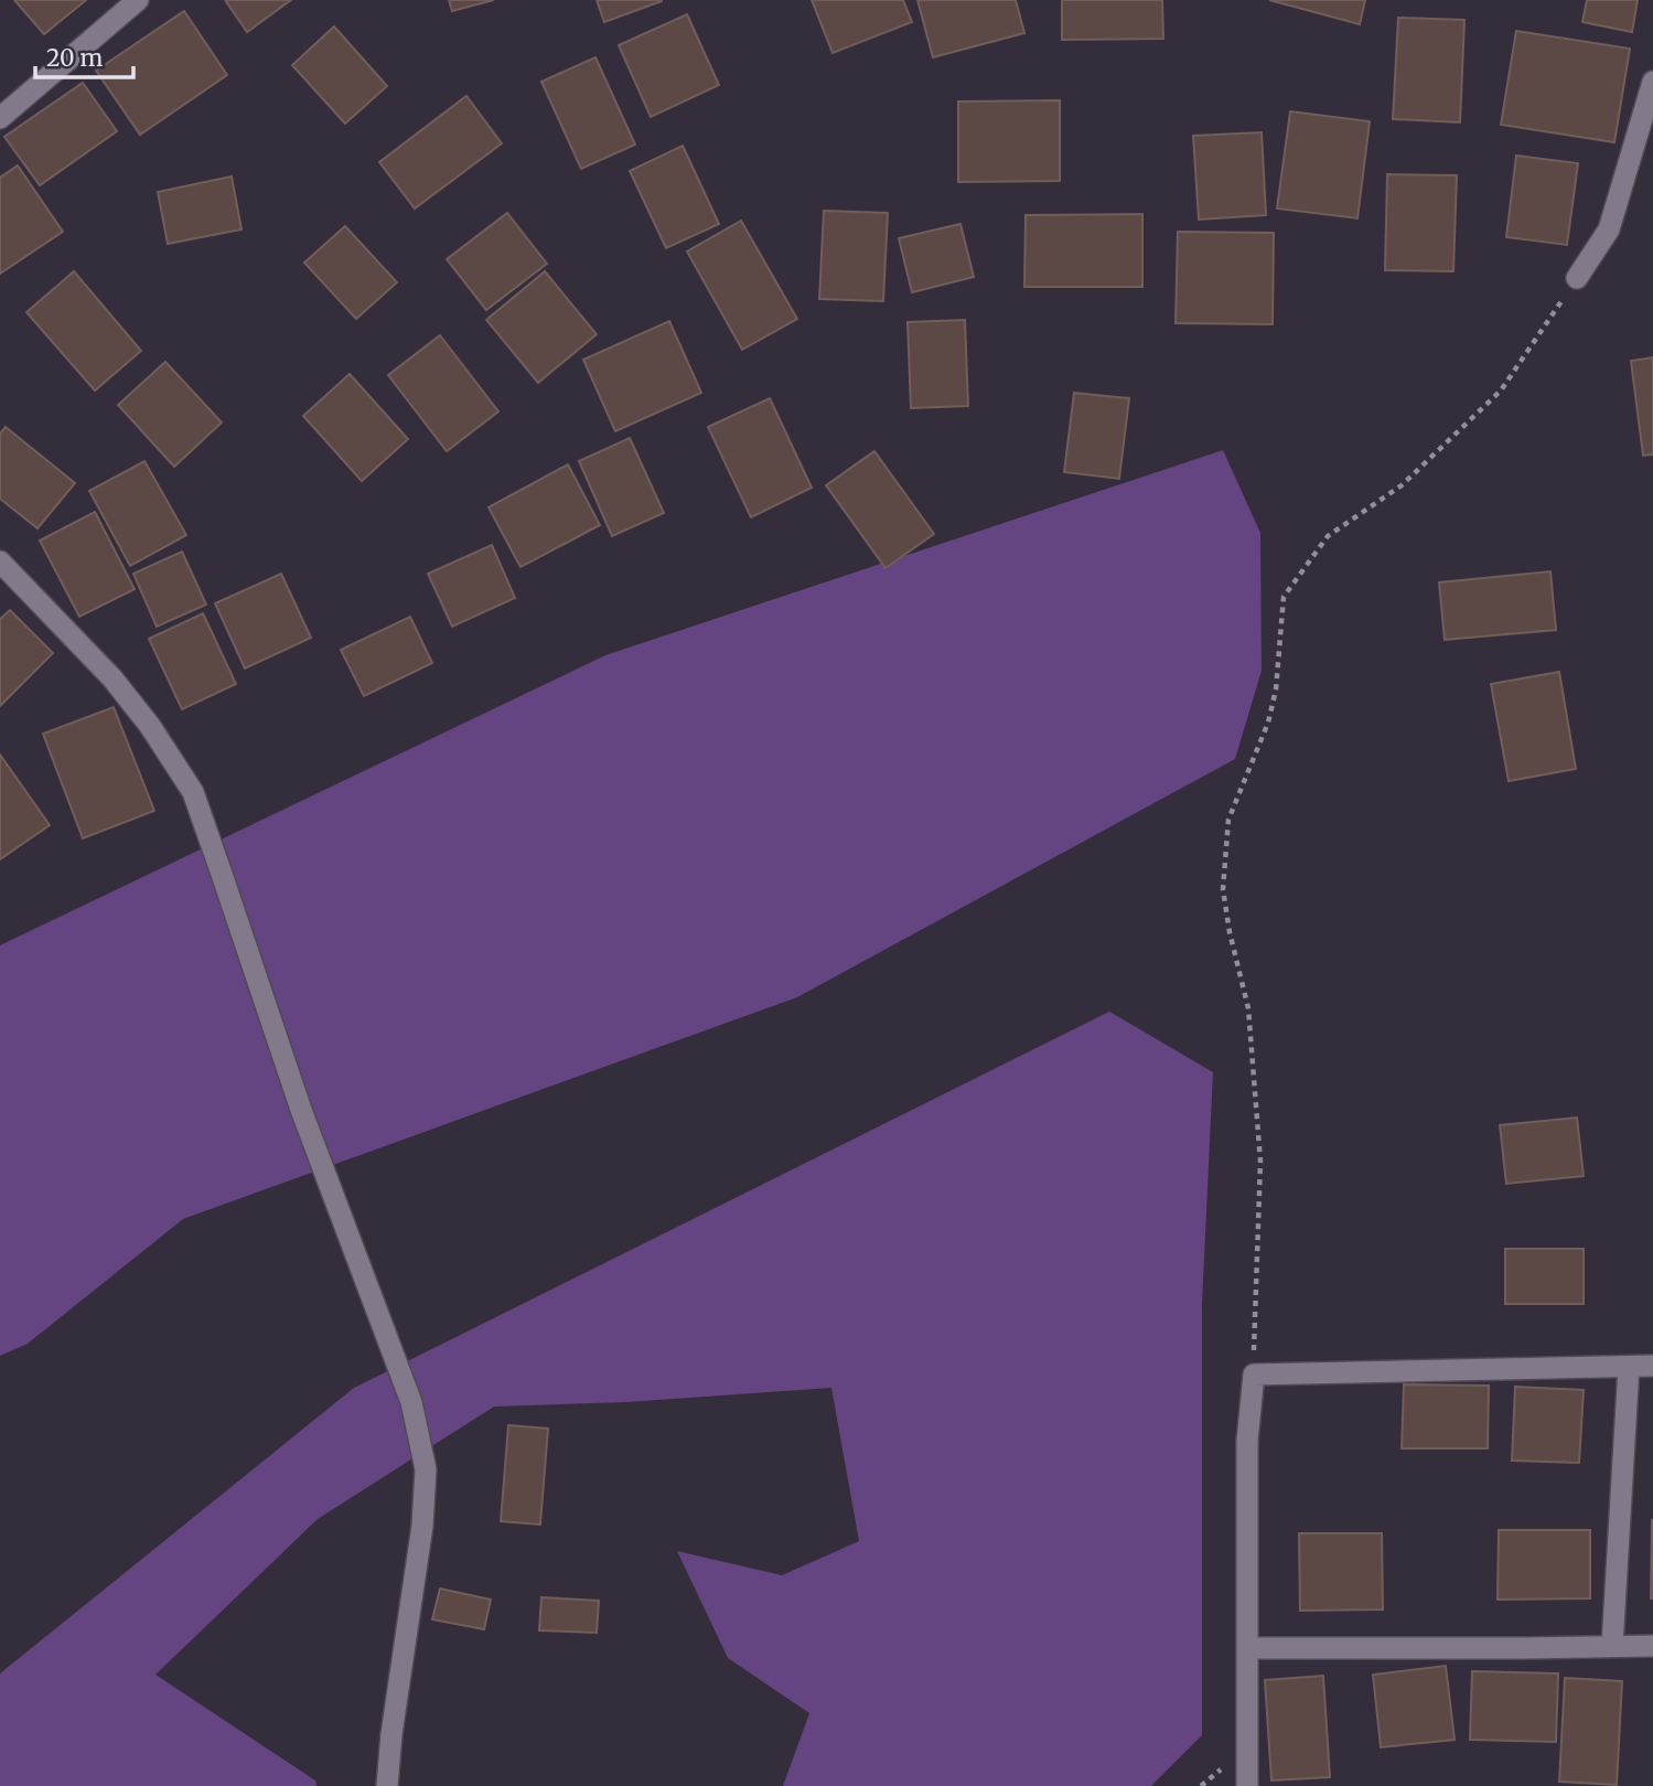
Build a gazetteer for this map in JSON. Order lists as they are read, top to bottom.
{
  "scale_bar": "20 m"
}
